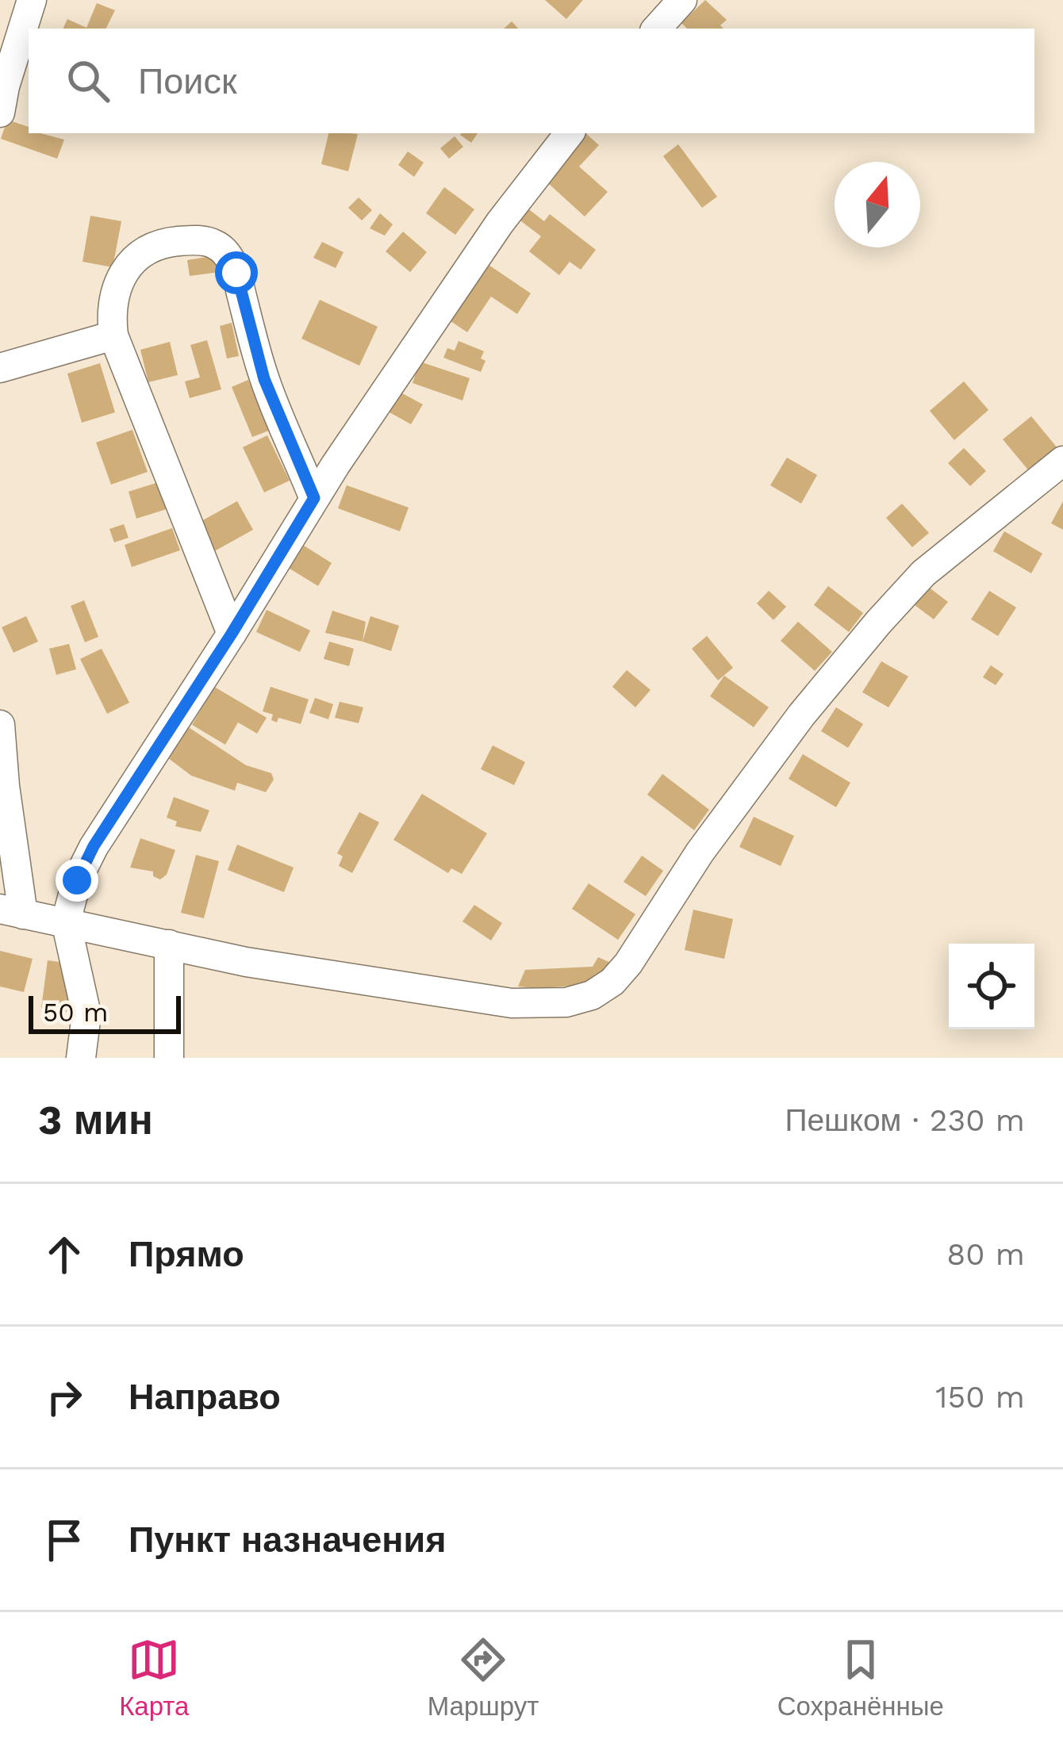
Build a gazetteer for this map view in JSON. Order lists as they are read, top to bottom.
{
  "scale_bar": "50 m",
  "north": "top",
  "page": {
    "search": "Поиск",
    "scale": "50 m",
    "heading": ["3 мин", "Пешком · 230 m"],
    "list": [
      ["Прямо", "80 m"],
      ["Направо", "150 m"],
      "Пункт назначения"
    ],
    "nav": ["Карта", "Маршрут", "Сохранённые"]
  }
}
